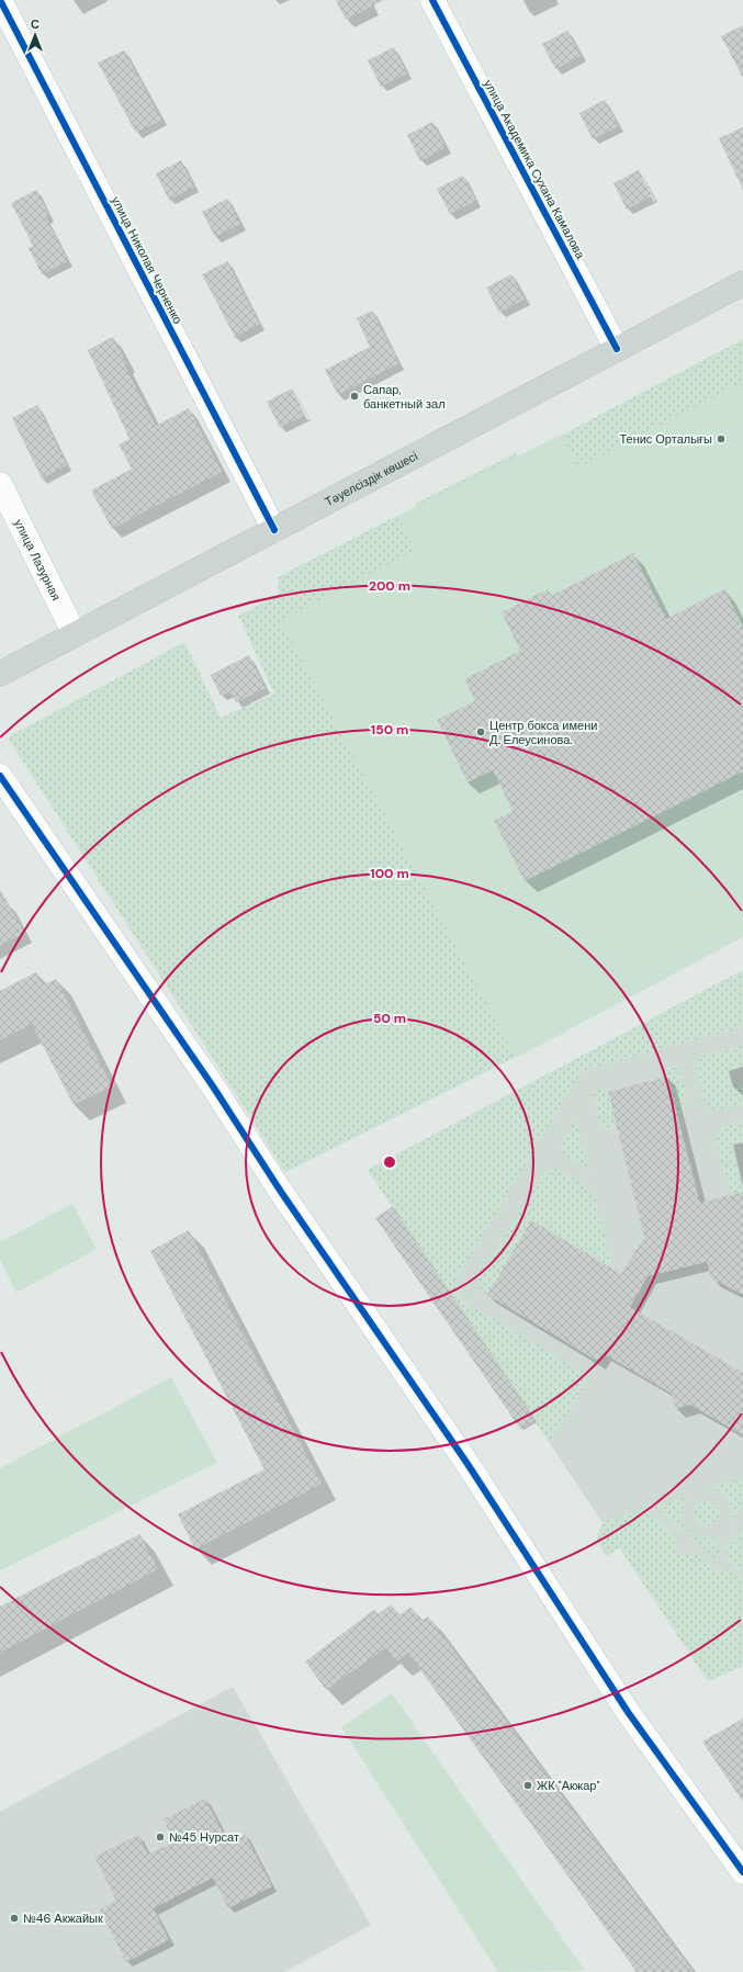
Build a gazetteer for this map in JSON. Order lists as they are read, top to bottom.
{
  "streets": {
    "main road": ["Тәуелсіздік көшесі"],
    "street": ["улица Академика Сухана Камалова", "улица Николая Черненко", "улица Лазурная"]
  },
  "crossings": [
    ["улица Академика Сухана Камалова", "Тәуелсіздік көшесі"],
    ["улица Николая Черненко", "Тәуелсіздік көшесі"],
    ["Тәуелсіздік көшесі", "улица Лазурная"]
  ],
  "places": [
    "Сапар, банкетный зал",
    "Тенис Орталығы",
    "Центр бокса имени Д. Елеусинова.",
    "ЖК \"Акжар\"",
    "№45 Нурсат",
    "№46 Акжайык"
  ],
  "north": "top",
  "rings": [
    "200 m",
    "150 m",
    "100 m",
    "50 m"
  ]
}
